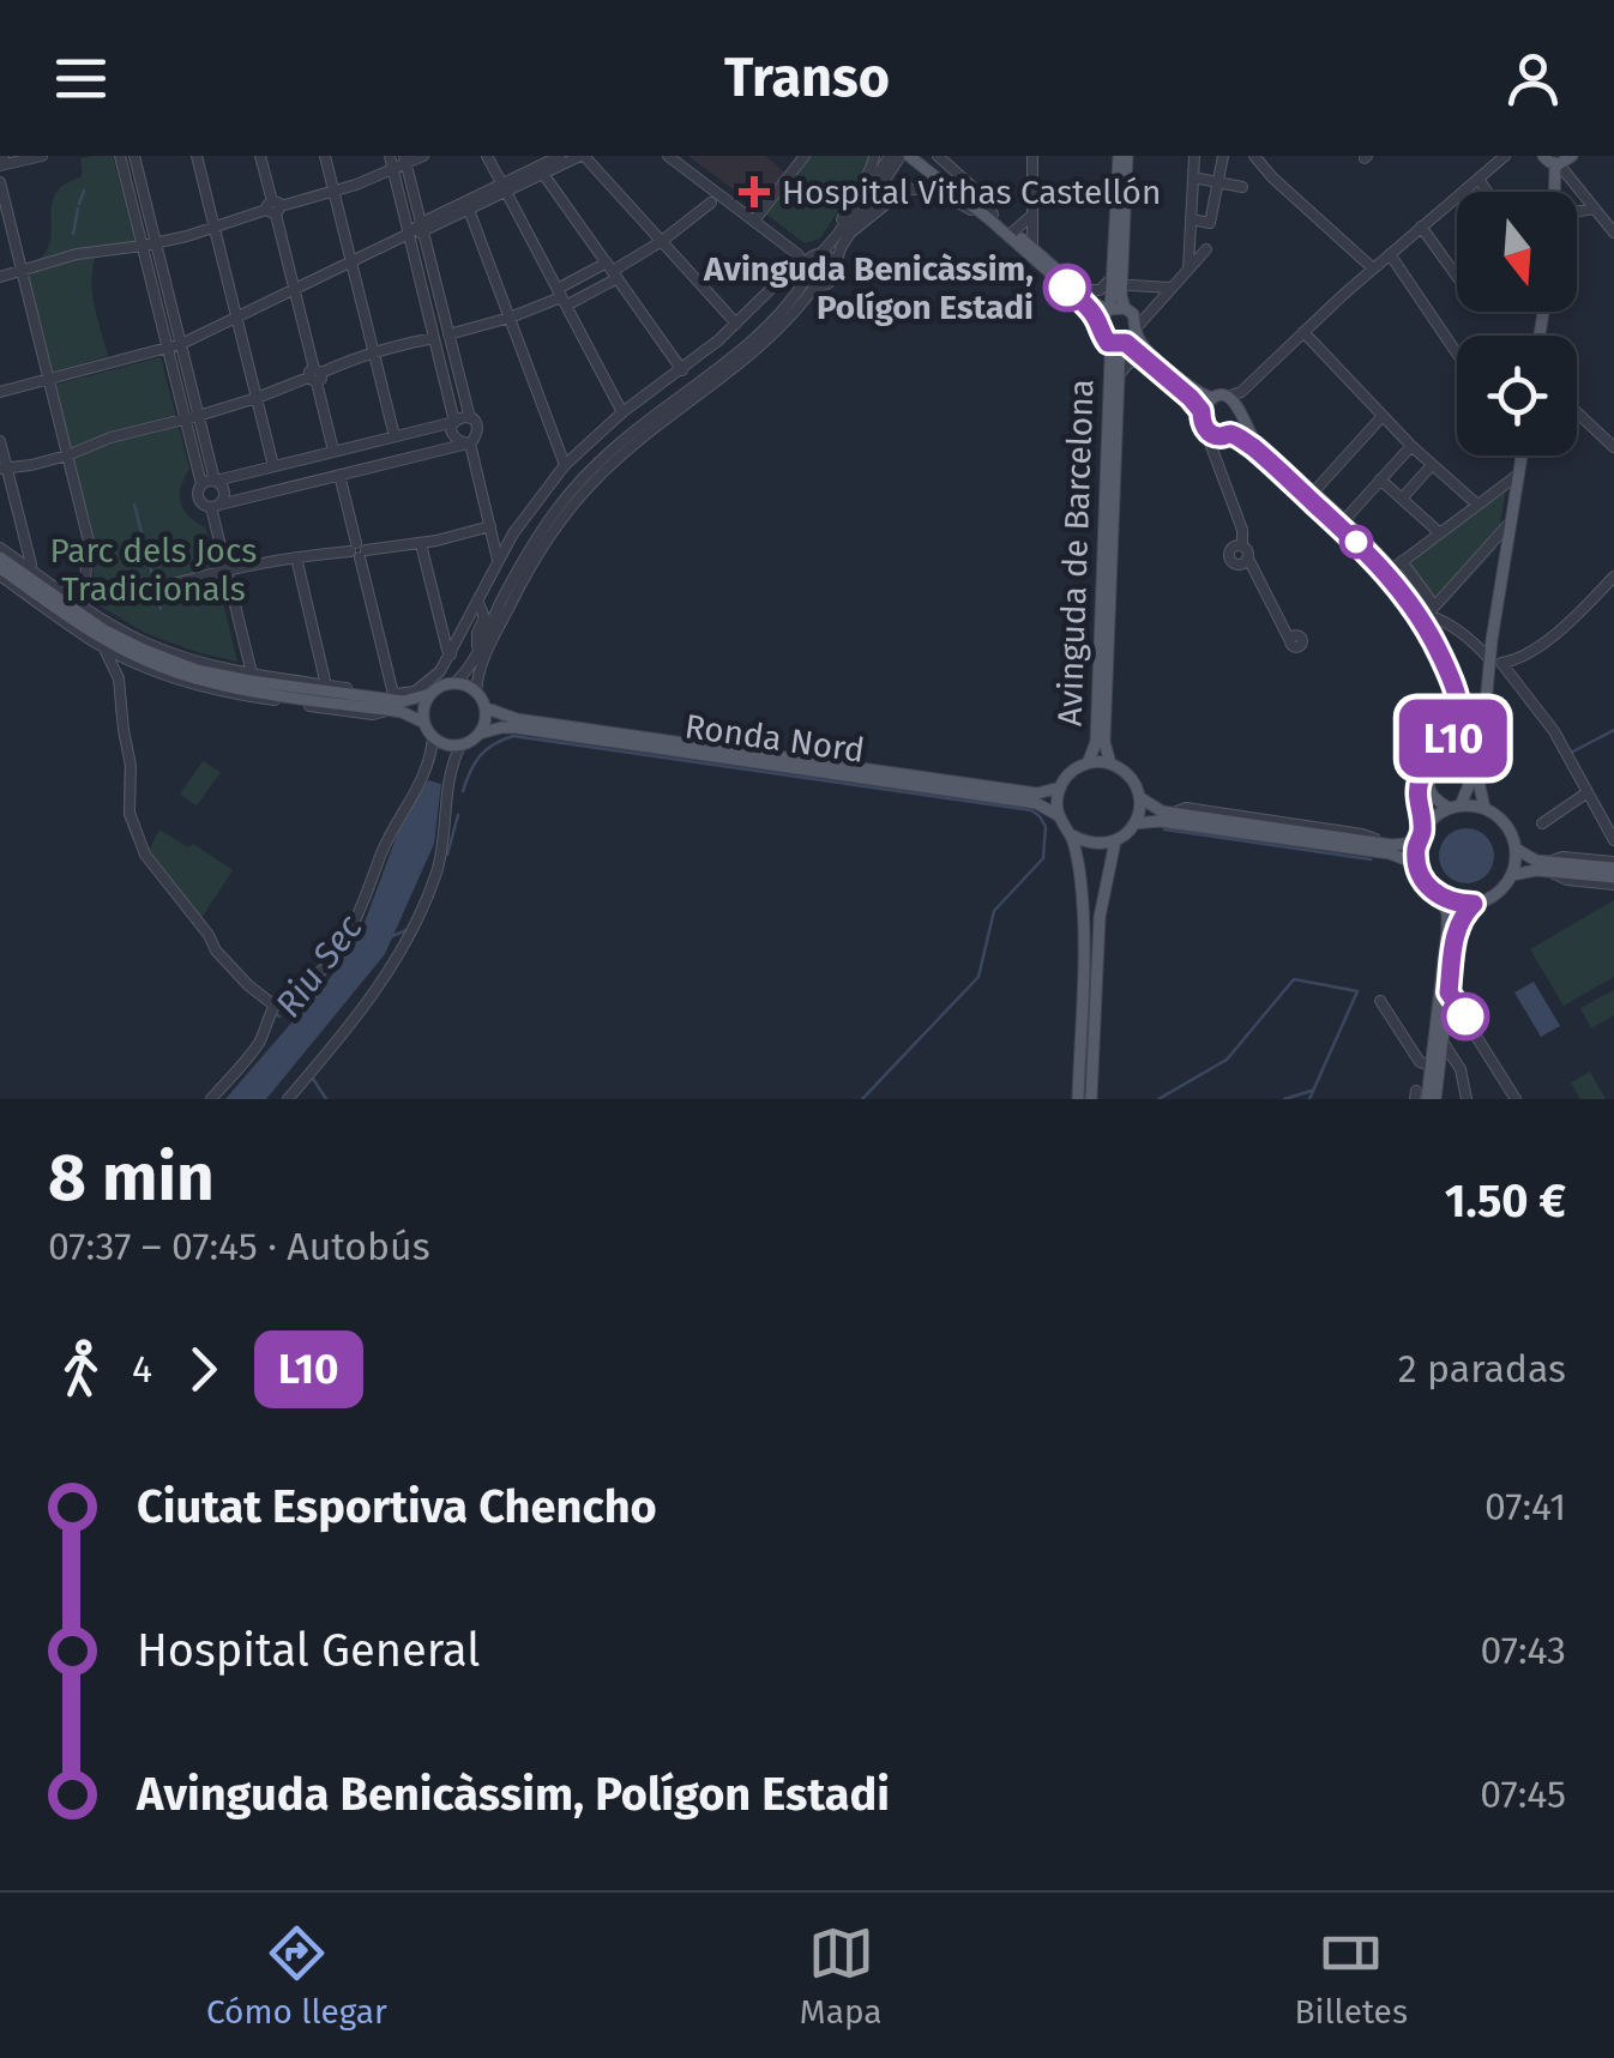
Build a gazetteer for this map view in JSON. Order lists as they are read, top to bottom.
{
  "streets": {
    "main road": ["Avinguda de Barcelona", "Ronda Nord"]
  },
  "crossings": [
    ["Avinguda de Barcelona", "Ronda Nord"]
  ],
  "water": ["Riu Sec"],
  "parks": ["Parc dels Jocs Tradicionals"],
  "places": {
    "health": ["Hospital Vithas Castellón"],
    "other": ["Avinguda Benicàssim, Polígon Estadi"]
  },
  "lines": ["bus line L10"],
  "north": "bottom",
  "page": {
    "header": "Transo",
    "on_map": "L10",
    "heading": ["8 min", "07:37 – 07:45 · Autobús", "1.50 €"],
    "legs": ["4", "L10", "2 paradas"],
    "list": [
      {
        "name": "Ciutat Esportiva Chencho",
        "value": "07:41"
      },
      {
        "name": "Hospital General",
        "value": "07:43"
      },
      {
        "name": "Avinguda Benicàssim, Polígon Estadi",
        "value": "07:45"
      }
    ],
    "tabs": ["Cómo llegar", "Mapa", "Billetes"]
  }
}
